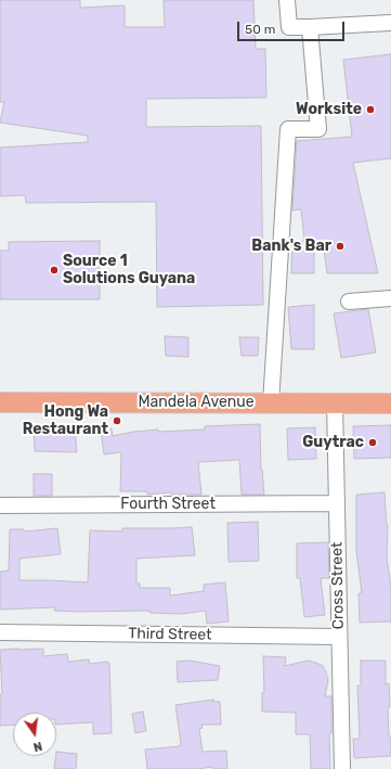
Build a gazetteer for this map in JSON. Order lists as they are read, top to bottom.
{
  "streets": {
    "main road": ["Mandela Avenue"],
    "street": ["Fourth Street", "Cross Street", "Third Street"]
  },
  "crossings": [
    ["Mandela Avenue", "Cross Street"],
    ["Fourth Street", "Cross Street"],
    ["Cross Street", "Third Street"]
  ],
  "places": [
    "Worksite",
    "Bank's Bar",
    "Source 1 Solutions Guyana",
    "Hong Wa Restaurant",
    "Guytrac"
  ],
  "scale_bar": "50 m",
  "north": "bottom"
}
